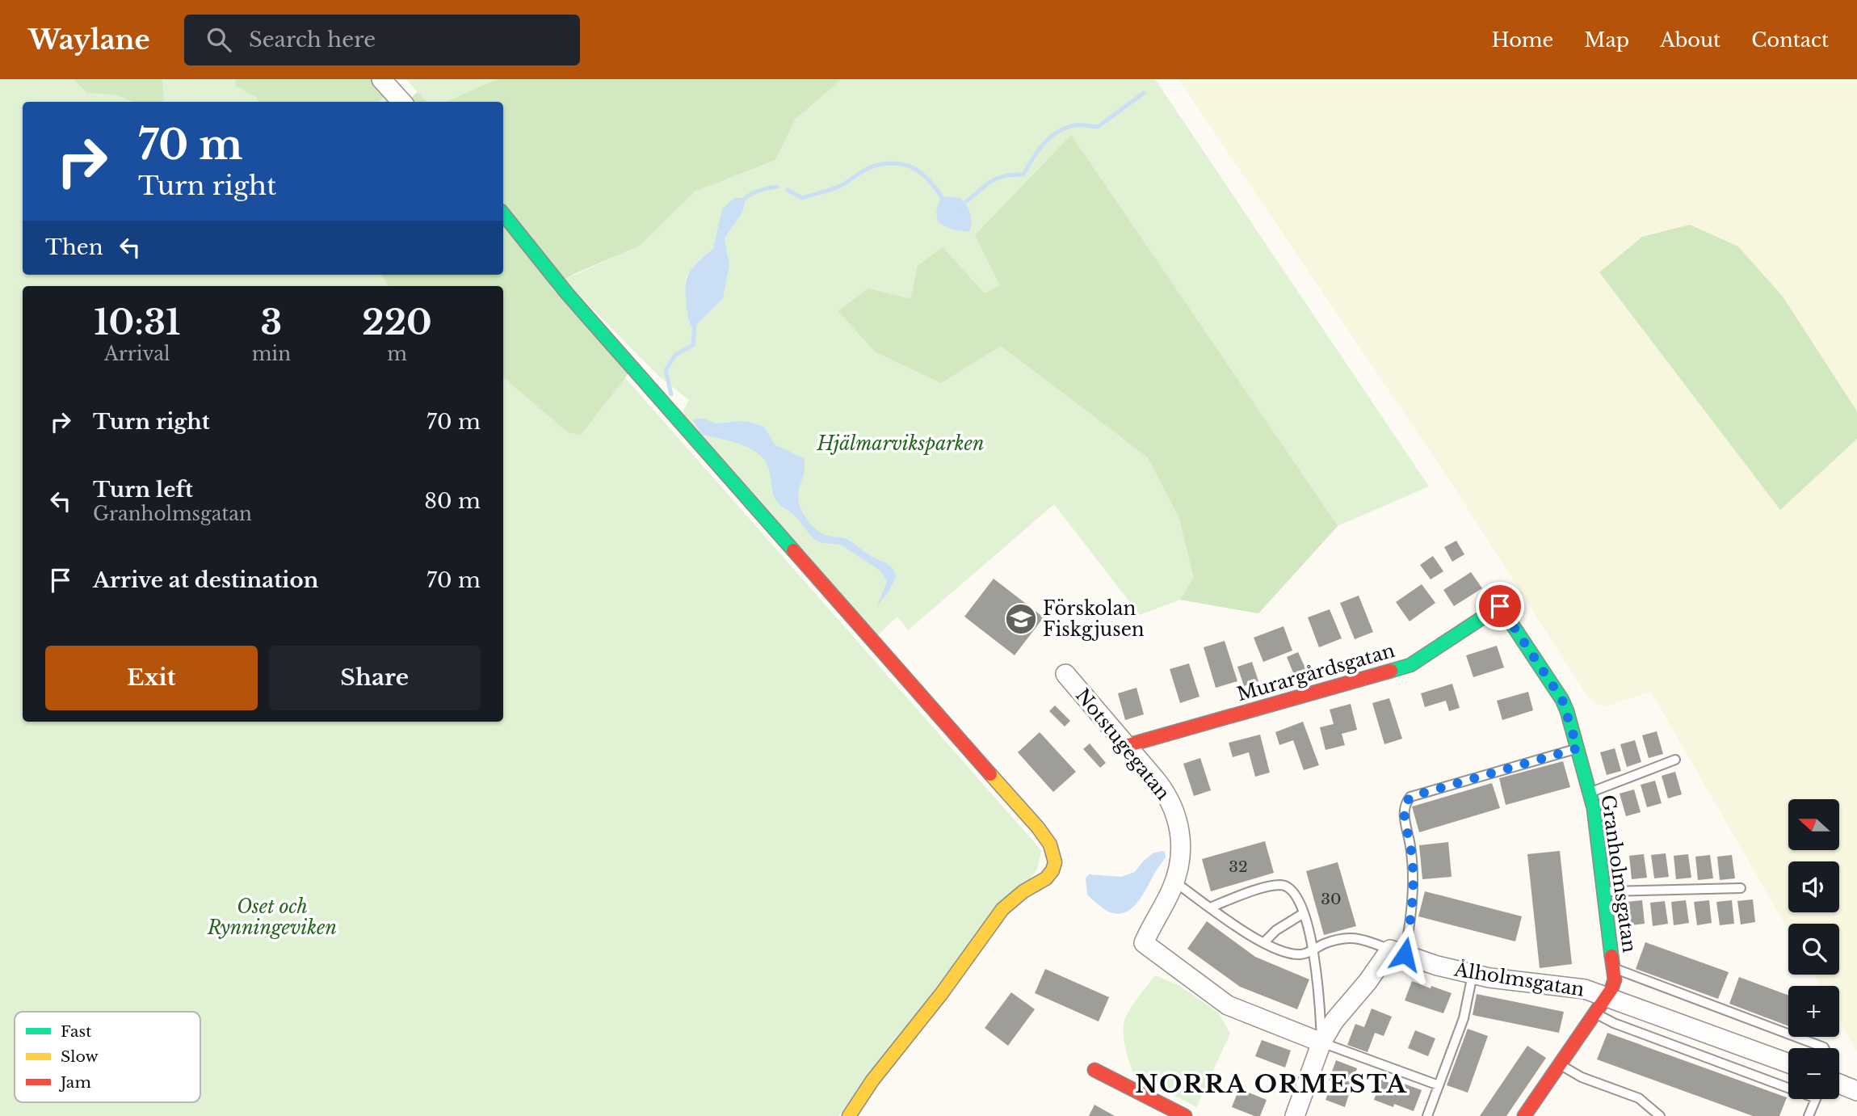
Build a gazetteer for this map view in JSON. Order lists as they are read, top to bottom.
{
  "streets": {
    "street": [
      "Murargårdsgatan",
      "Notstugegatan",
      "Granholmsgatan",
      "Ålholmsgatan"
    ]
  },
  "crossings": [
    ["Murargårdsgatan", "Notstugegatan"],
    ["Murargårdsgatan", "Granholmsgatan"],
    ["Granholmsgatan", "Ålholmsgatan"]
  ],
  "districts": ["NORRA ORMESTA"],
  "parks": ["Hjälmarviksparken", "Oset och Rynningeviken"],
  "places": {
    "school or university": ["Förskolan Fiskgjusen"]
  },
  "house_numbers": ["32", "30"],
  "legend": ["Fast", "Slow", "Jam"],
  "north": "left",
  "page": {
    "header": "Waylane",
    "search": "Search here",
    "nav": [
      "Home",
      "Map",
      "About",
      "Contact"
    ],
    "turn": ["70 m", "Turn right"],
    "then": "Then",
    "eta": [
      "10:31",
      "Arrival",
      "3",
      "min",
      "220",
      "m"
    ],
    "list": [
      {
        "name": "Turn right",
        "value": "70 m"
      },
      {
        "name": "Turn left",
        "note": "Granholmsgatan",
        "value": "80 m"
      },
      {
        "name": "Arrive at destination",
        "value": "70 m"
      }
    ],
    "buttons": ["Exit", "Share"],
    "map_buttons": ["+", "−"]
  }
}
